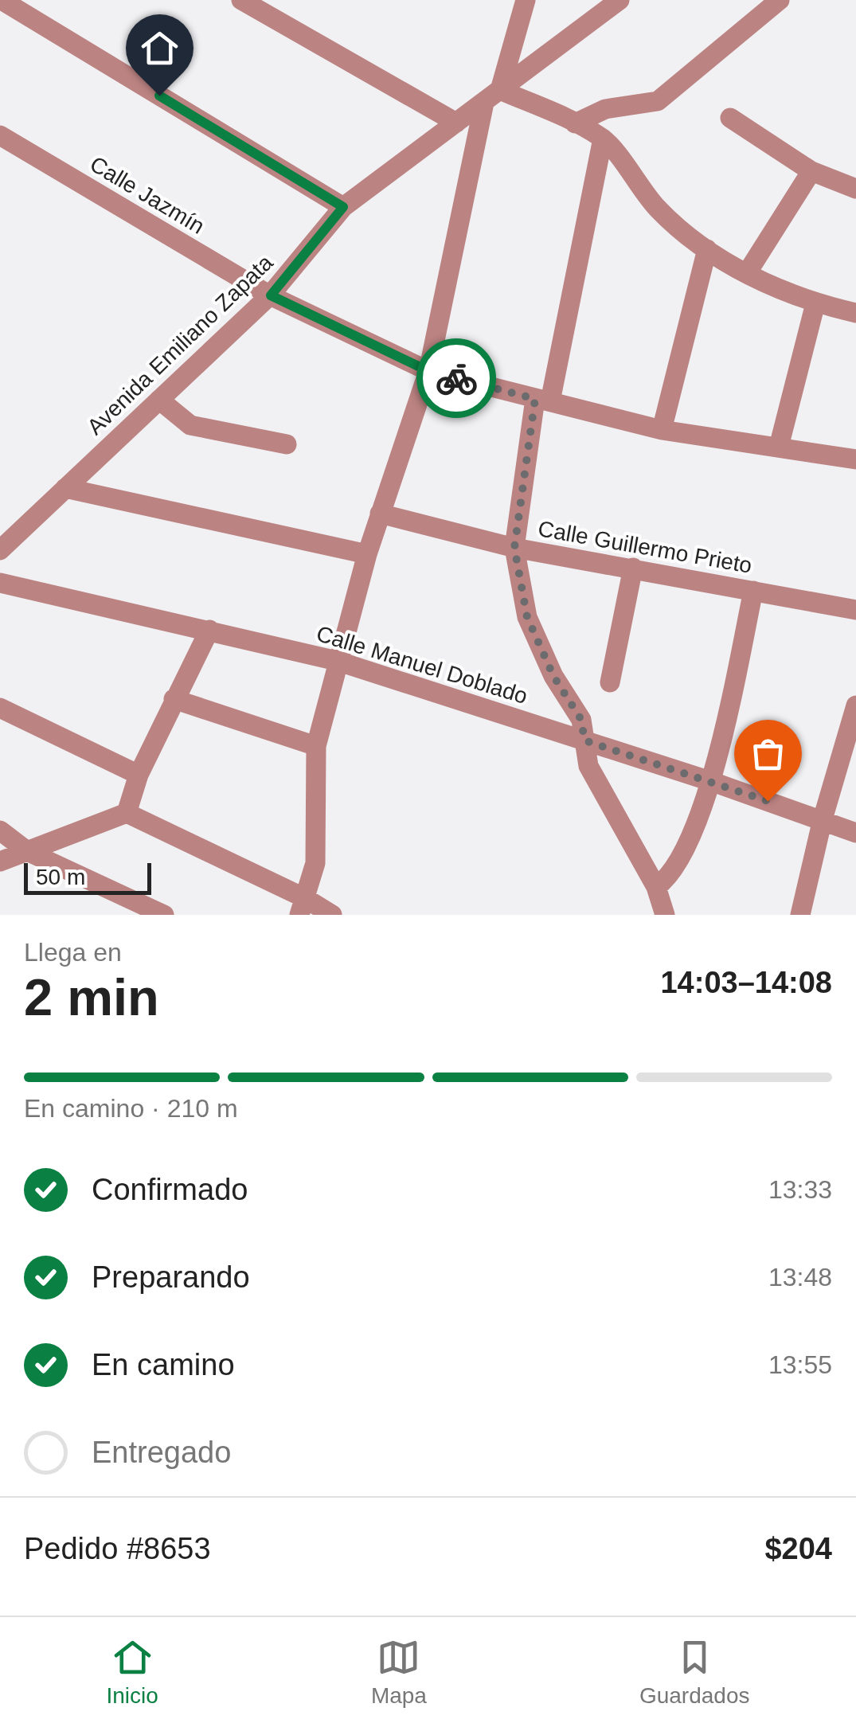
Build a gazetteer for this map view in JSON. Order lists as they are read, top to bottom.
{
  "streets": {
    "street": [
      "Calle Jazmín",
      "Avenida Emiliano Zapata",
      "Calle Guillermo Prieto",
      "Calle Manuel Doblado"
    ]
  },
  "crossings": [
    ["Calle Jazmín", "Avenida Emiliano Zapata"]
  ],
  "scale_bar": "50 m",
  "page": {
    "scale": "50 m",
    "heading": ["2 min", "Llega en", "14:03–14:08"],
    "panel": ["Pedido #8653", "$204"],
    "bar": "En camino · 210 m",
    "list": [
      ["Confirmado", "13:33"],
      ["Preparando", "13:48"],
      ["En camino", "13:55"],
      "Entregado"
    ],
    "tabs": ["Inicio", "Mapa", "Guardados"]
  }
}
